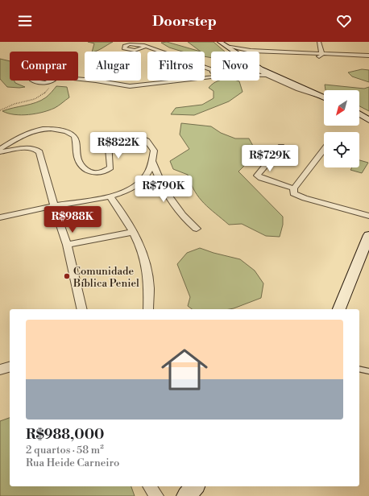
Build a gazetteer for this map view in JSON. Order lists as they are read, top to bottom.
{
  "places": ["Comunidade Bíblica Peniel"],
  "north": "bottom left",
  "page": {
    "header": "Doorstep",
    "chip": [
      "Comprar",
      "Alugar",
      "Filtros",
      "Novo"
    ],
    "price": [
      "R$822K",
      "R$729K",
      "R$790K",
      "R$988K"
    ],
    "list": [
      {
        "name": "R$988,000",
        "note": "2 quartos · 58 m² · Rua Heide Carneiro"
      }
    ]
  }
}
